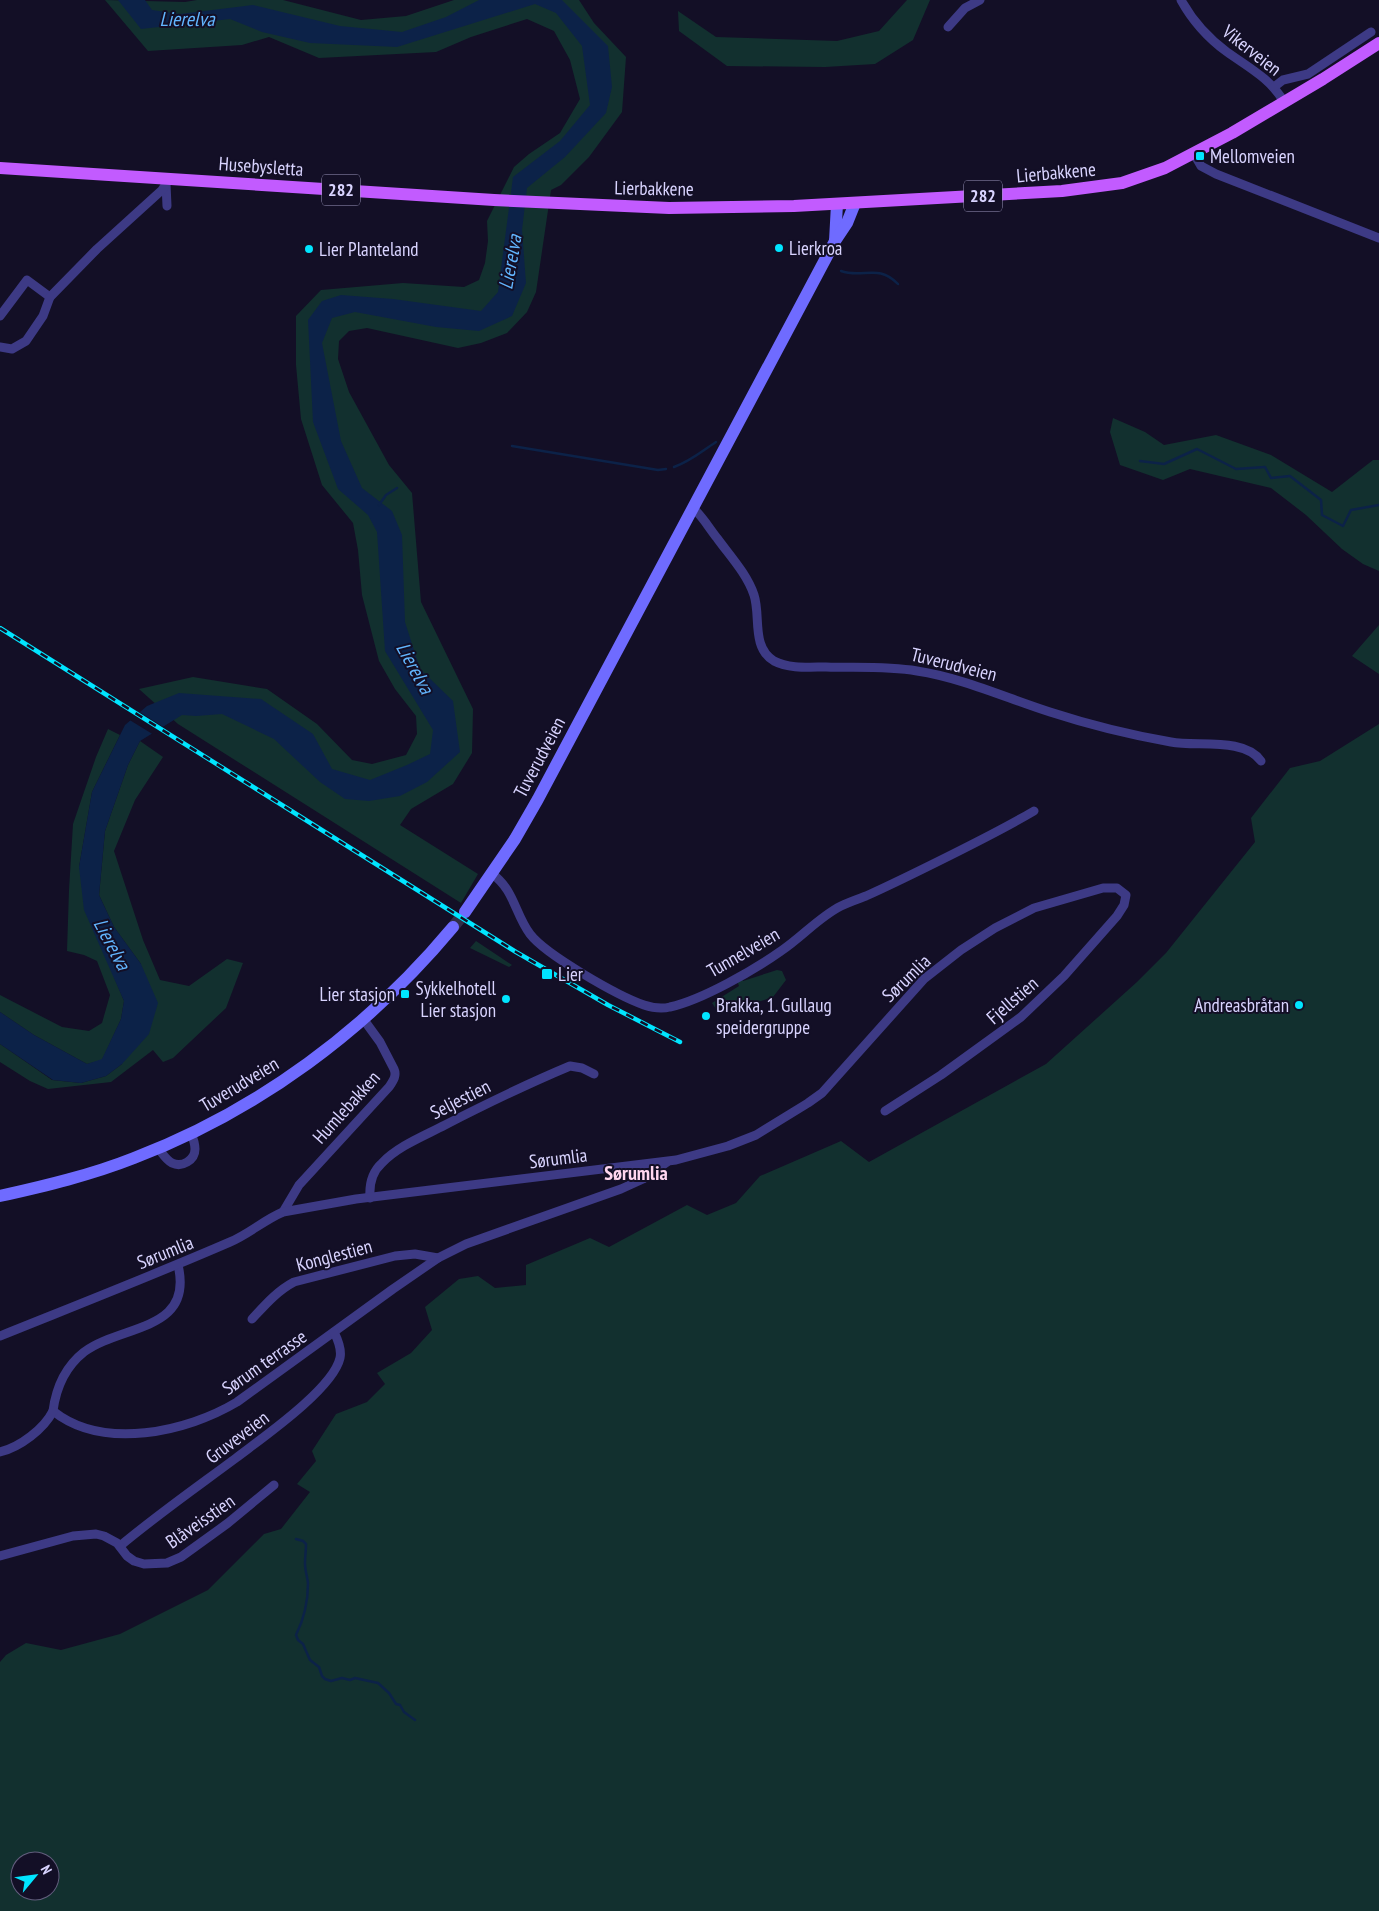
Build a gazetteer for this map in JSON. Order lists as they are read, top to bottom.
{
  "streets": {
    "main road": [
      "Husebysletta",
      "Lierbakkene",
      "282",
      "Tuverudveien"
    ],
    "street": [
      "Vikerveien",
      "Tunnelveien",
      "Sørumlia",
      "Fjellstien",
      "Seljestien",
      "Humlebakken",
      "Konglestien",
      "Sørum terrasse",
      "Gruveveien",
      "Blåveisstien"
    ]
  },
  "crossings": [
    ["Vikerveien", "Lierbakkene"],
    ["Husebysletta", "Lierbakkene"],
    ["Lierbakkene", "Tuverudveien"],
    ["Tuverudveien", "Tunnelveien"],
    ["Tuverudveien", "Humlebakken"],
    ["Sørumlia", "Fjellstien"],
    ["Sørumlia", "Seljestien"],
    ["Sørumlia", "Humlebakken"],
    ["Sørumlia", "Sørum terrasse"],
    ["Konglestien", "Sørum terrasse"],
    ["Sørum terrasse", "Gruveveien"],
    ["Gruveveien", "Blåveisstien"]
  ],
  "districts": ["Sørumlia"],
  "water": ["Lierelva"],
  "places": {
    "transit": ["Mellomveien", "Lier", "Lier stasjon"],
    "other": [
      "Lierkroa",
      "Lier Planteland",
      "Sykkelhotell Lier stasjon",
      "Andreasbråtan",
      "Brakka, 1. Gullaug speidergruppe"
    ]
  },
  "north": "top right"
}
